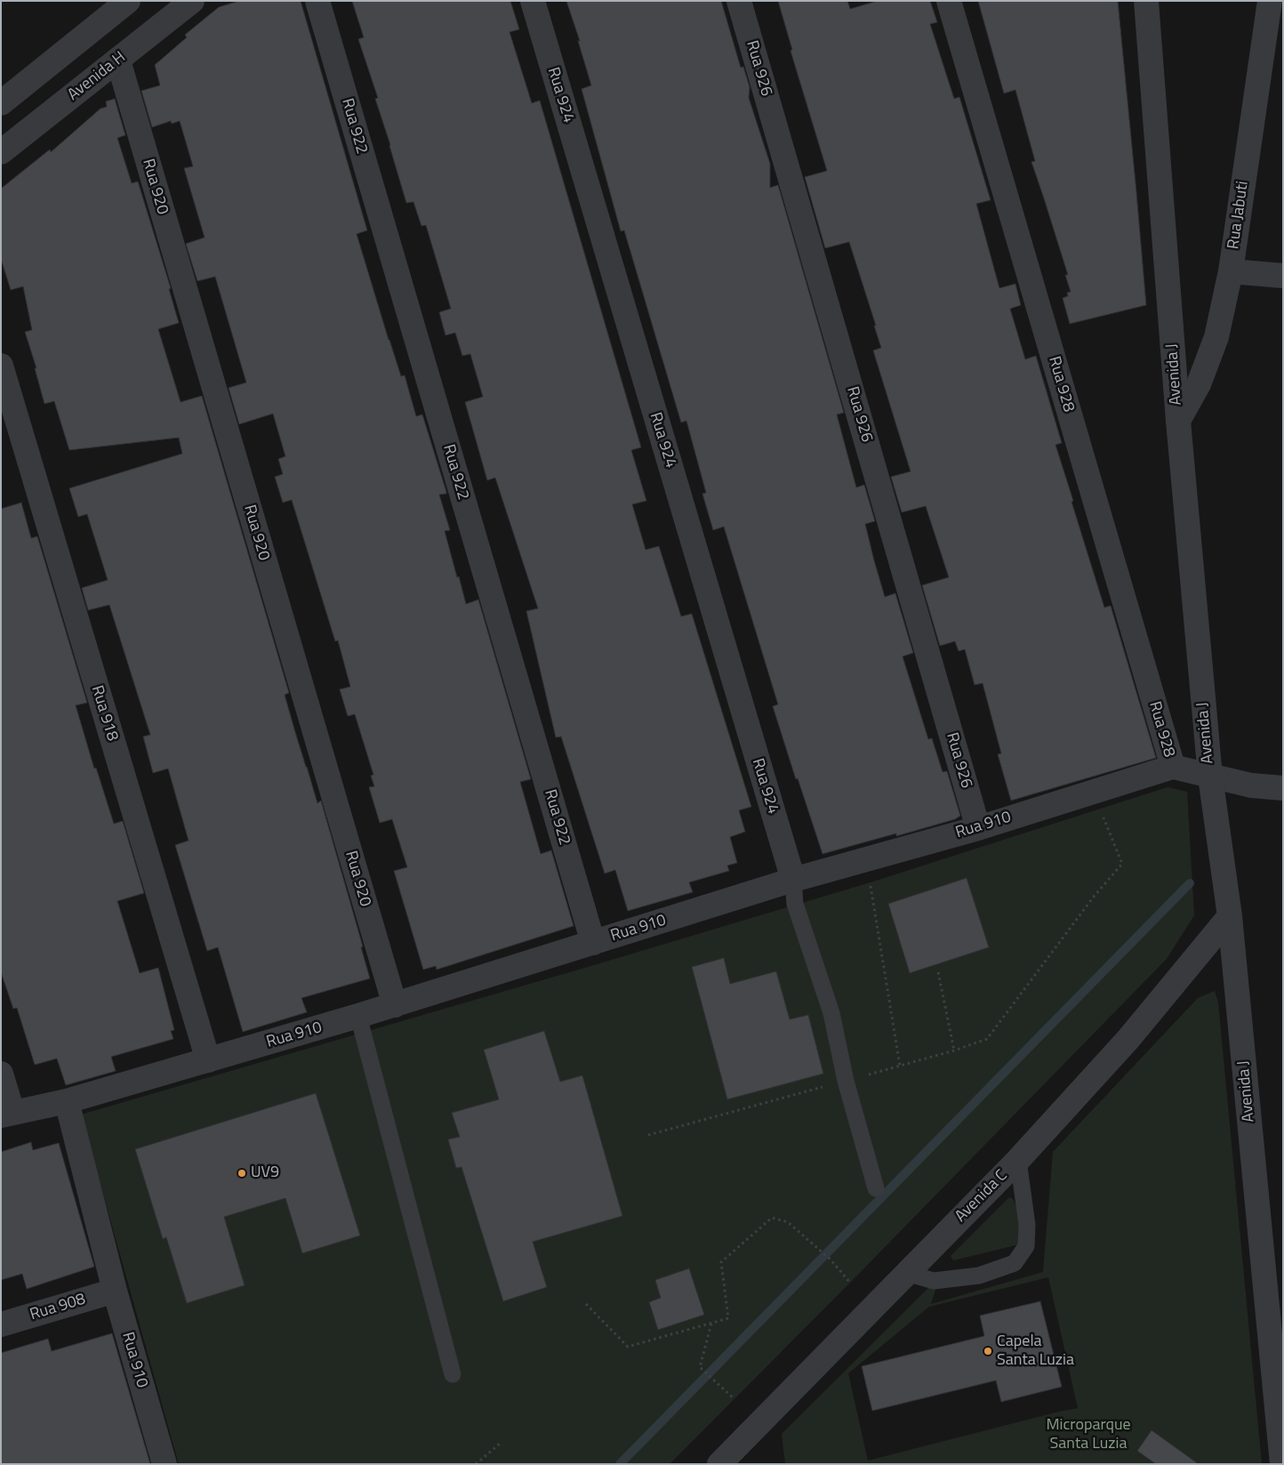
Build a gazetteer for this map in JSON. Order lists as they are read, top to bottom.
{
  "streets": {
    "street": [
      "Rua 926",
      "Avenida H",
      "Rua 924",
      "Rua 922",
      "Rua 920",
      "Rua Jabuti",
      "Avenida J",
      "Rua 928",
      "Rua 918",
      "Rua 910",
      "Avenida C",
      "Rua 908"
    ]
  },
  "crossings": [
    ["Rua 926", "Rua 910"],
    ["Avenida H", "Rua 920"],
    ["Rua 924", "Rua 910"],
    ["Rua 922", "Rua 910"],
    ["Rua 920", "Rua 910"],
    ["Rua Jabuti", "Avenida J"],
    ["Avenida J", "Avenida C"],
    ["Rua 928", "Rua 910"],
    ["Rua 918", "Rua 910"],
    ["Rua 910", "Rua 908"]
  ],
  "parks": ["Microparque Santa Luzia"],
  "places": ["UV9", "Capela Santa Luzia"]
}
